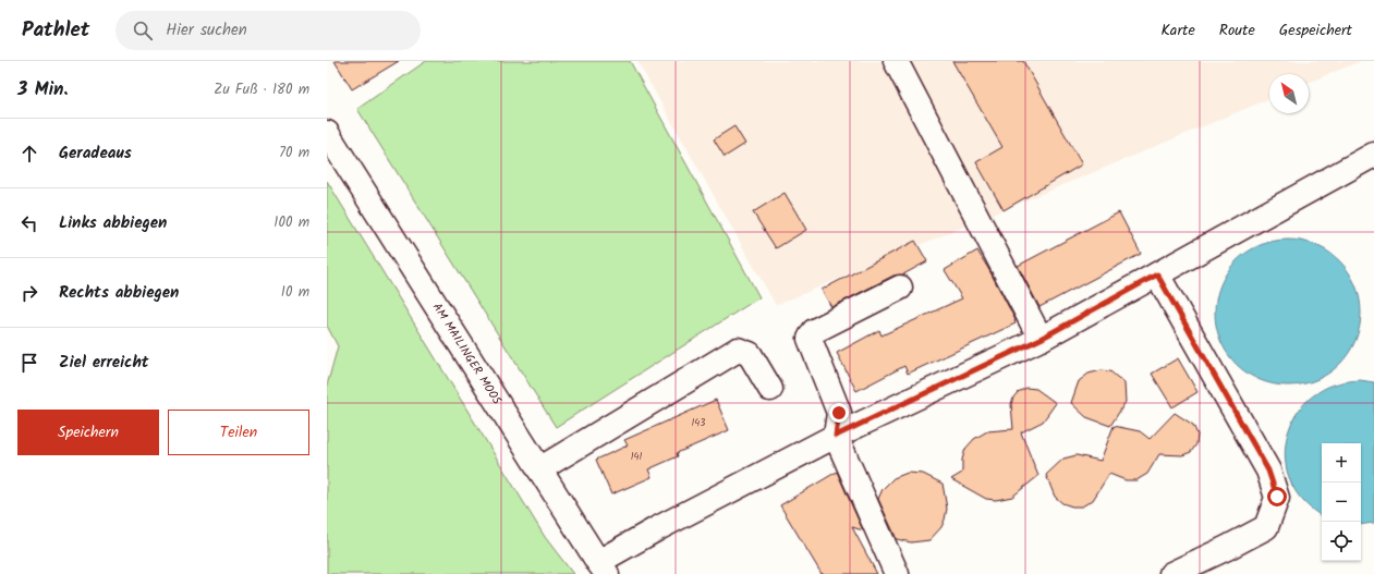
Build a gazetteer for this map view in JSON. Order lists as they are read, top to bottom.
{
  "streets": {
    "street": ["AM MAILINGER MOOS"]
  },
  "house_numbers": ["143", "141"],
  "north": "top left",
  "page": {
    "header": "Pathlet",
    "search": "Hier suchen",
    "nav": ["Karte", "Route", "Gespeichert"],
    "heading": ["3 Min.", "Zu Fuß · 180 m"],
    "list": [
      ["Geradeaus", "70 m"],
      ["Links abbiegen", "100 m"],
      ["Rechts abbiegen", "10 m"],
      "Ziel erreicht"
    ],
    "buttons": ["Speichern", "Teilen"],
    "map_buttons": ["+", "−"]
  }
}
